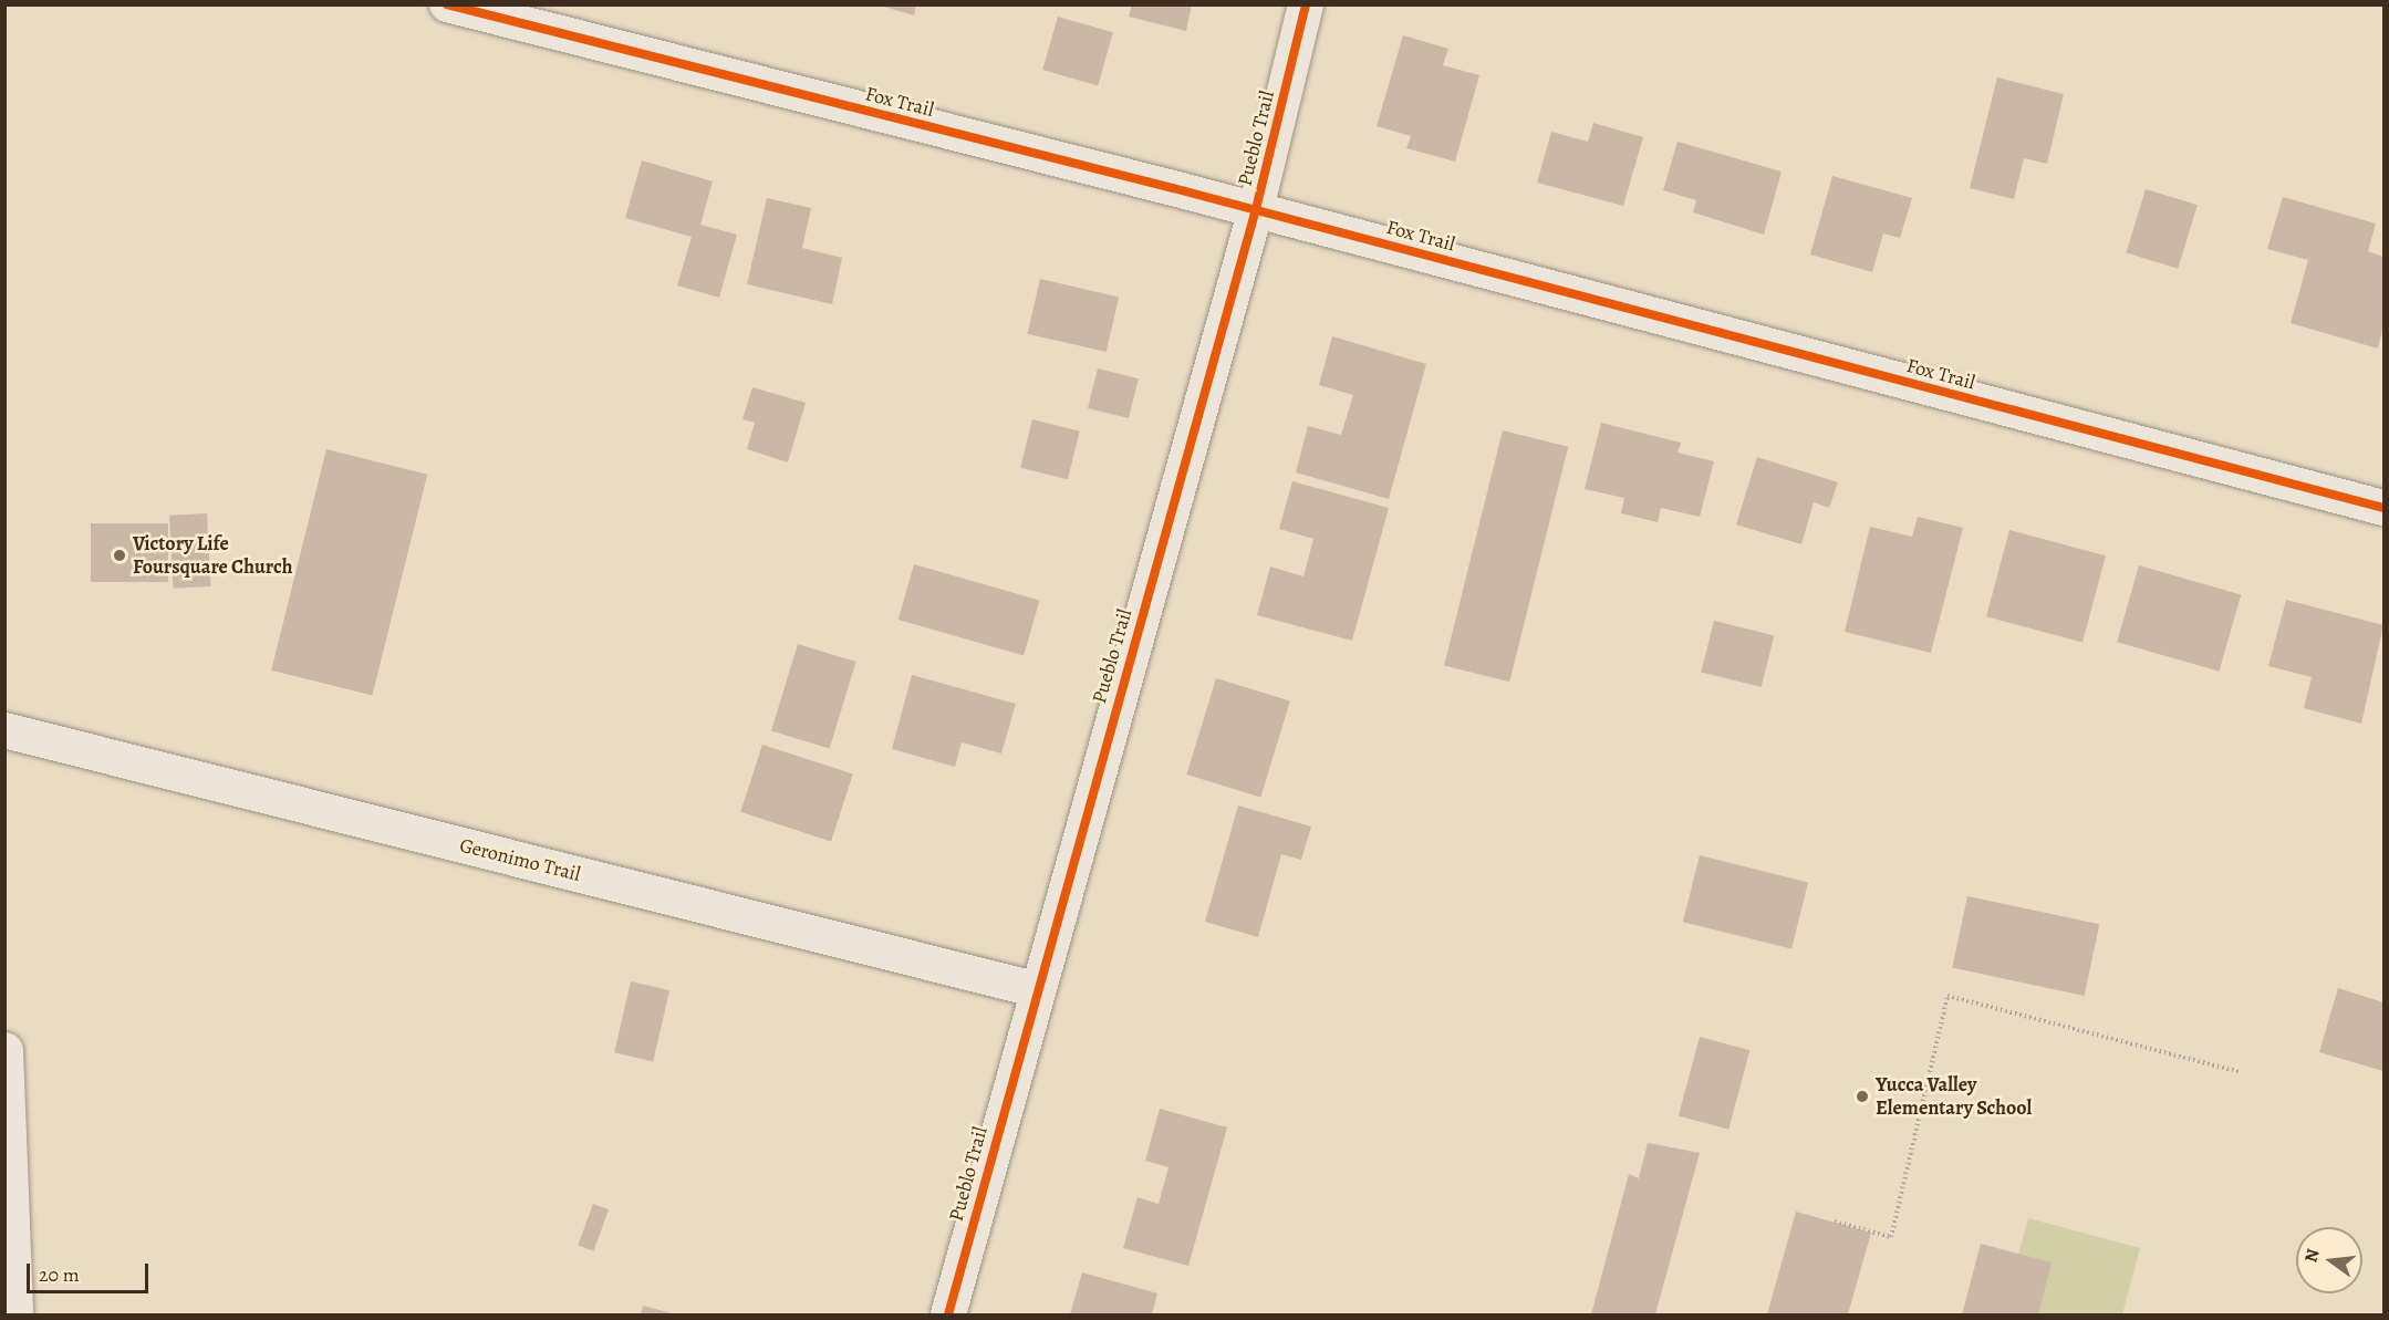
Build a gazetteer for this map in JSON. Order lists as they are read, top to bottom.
{
  "streets": {
    "street": ["Fox Trail", "Pueblo Trail", "Geronimo Trail"]
  },
  "crossings": [
    ["Fox Trail", "Pueblo Trail"],
    ["Pueblo Trail", "Geronimo Trail"]
  ],
  "places": ["Victory Life Foursquare Church", "Yucca Valley Elementary School"],
  "scale_bar": "20 m",
  "north": "left"
}
